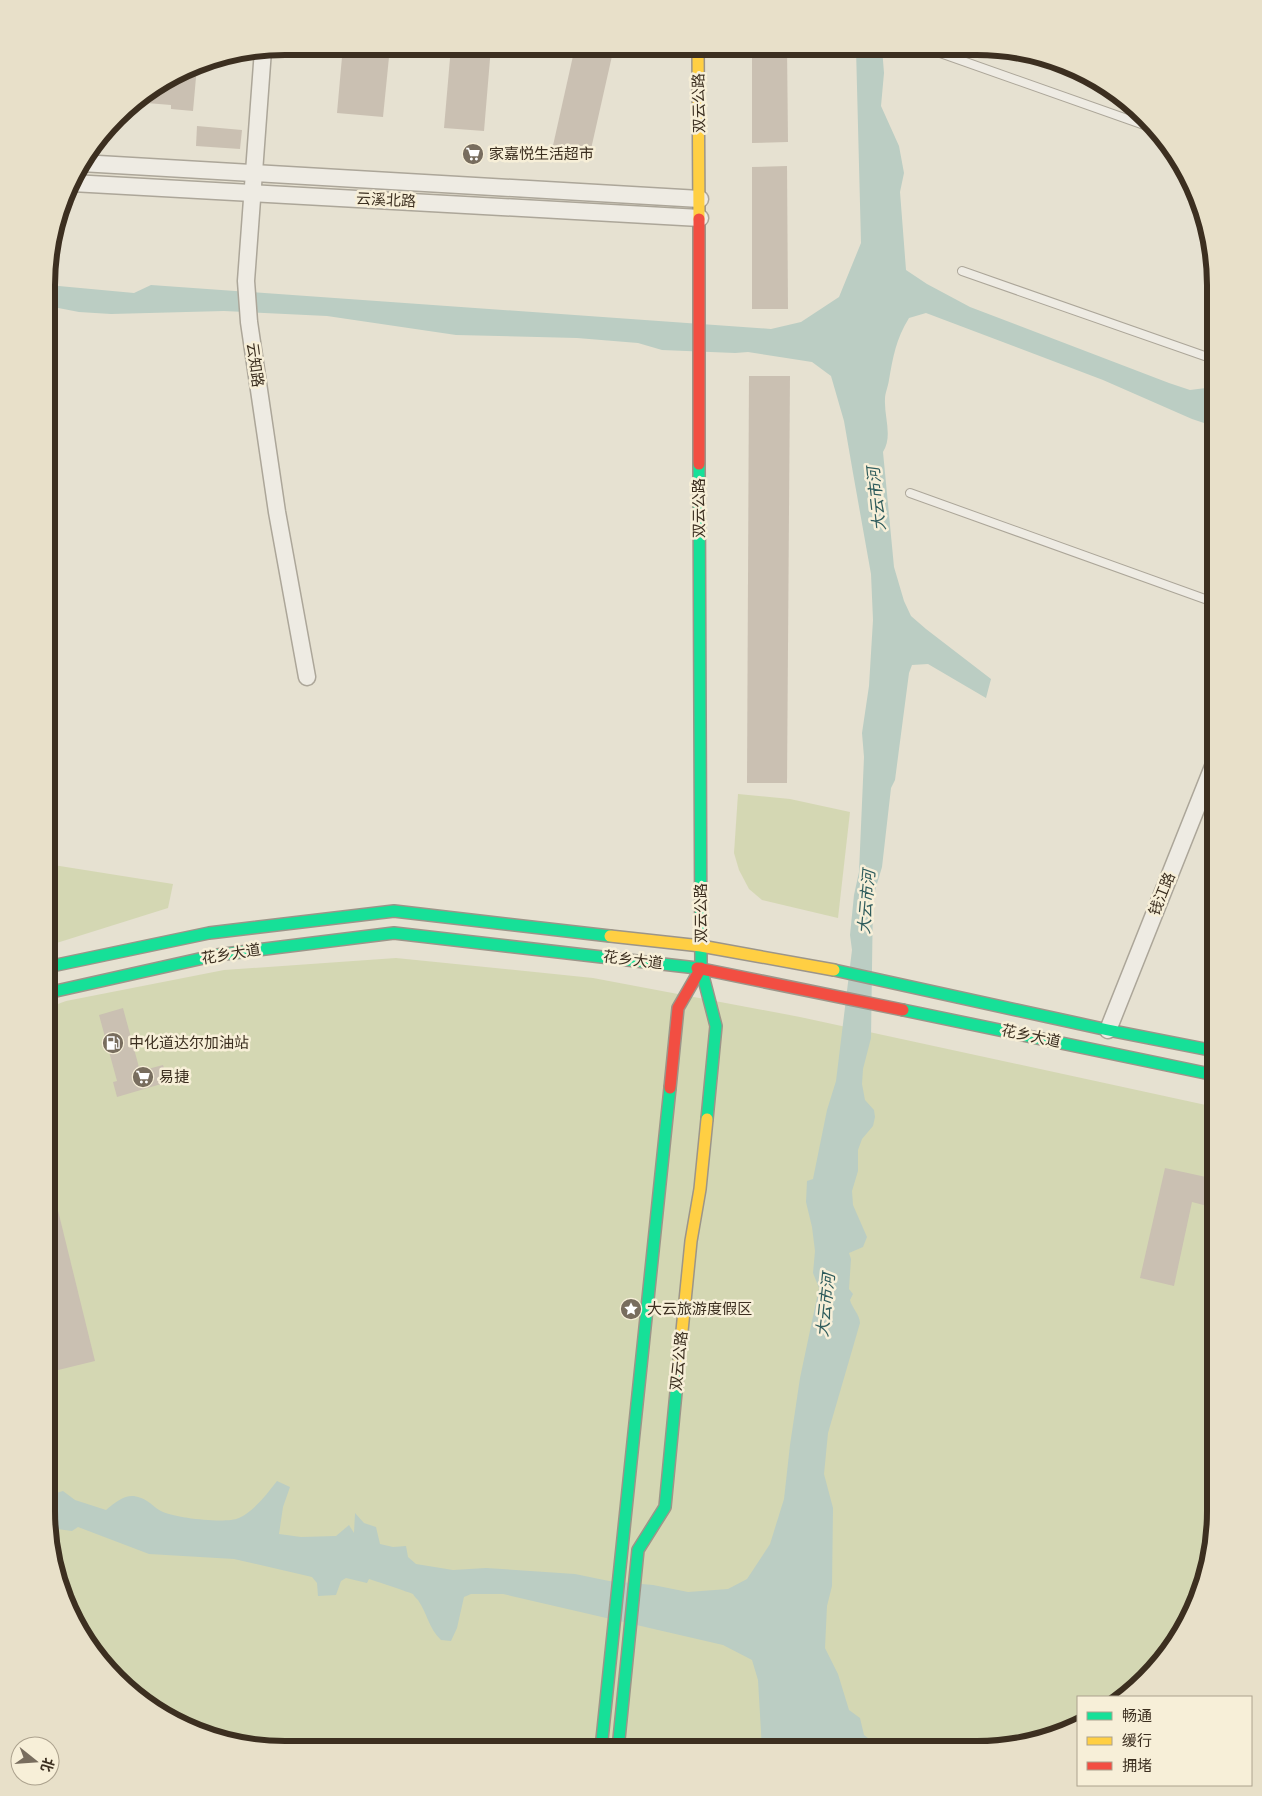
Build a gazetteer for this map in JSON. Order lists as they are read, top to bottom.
{
  "streets": {
    "street": [
      "双云公路",
      "云溪北路",
      "云知路",
      "钱江路",
      "花乡大道"
    ]
  },
  "crossings": [
    ["双云公路", "云溪北路"],
    ["双云公路", "花乡大道"],
    ["云溪北路", "云知路"],
    ["钱江路", "花乡大道"]
  ],
  "water": ["大云市河"],
  "places": {
    "supermarket": ["家嘉悦生活超市", "易捷"],
    "fuel station": ["中化道达尔加油站"],
    "place": ["大云旅游度假区"]
  },
  "legend": ["畅通", "缓行", "拥堵"],
  "north": "right"
}
